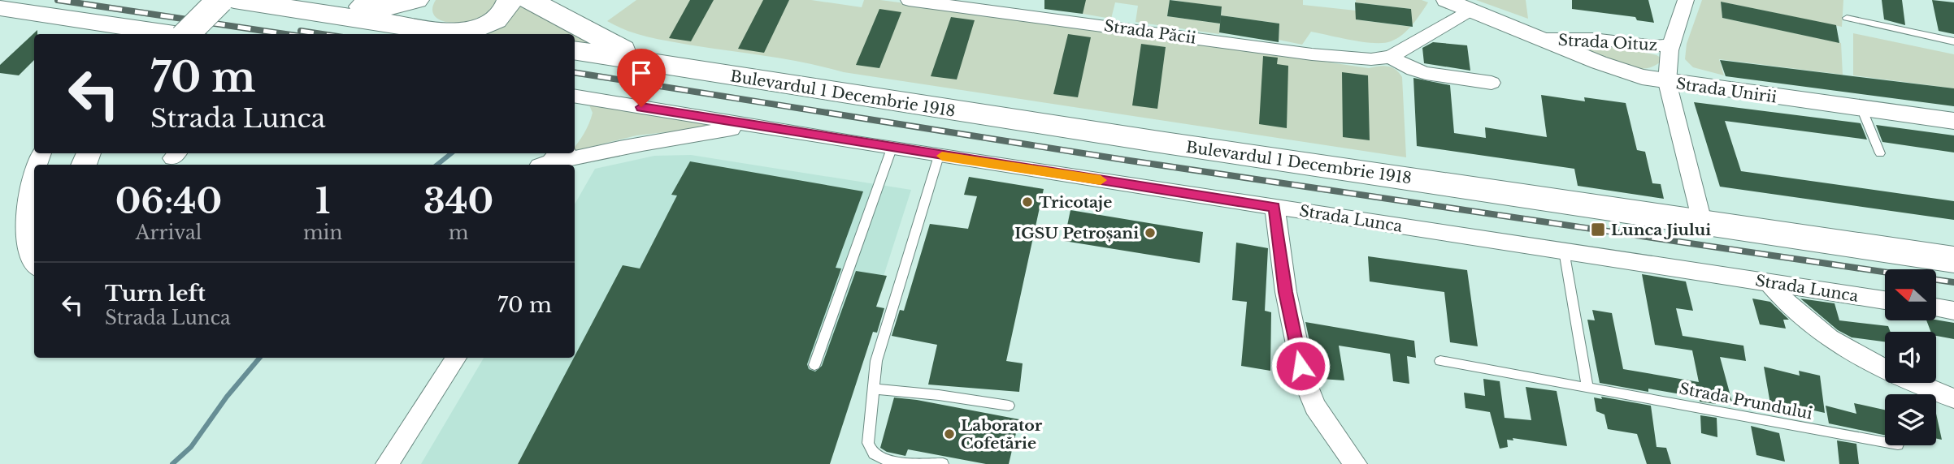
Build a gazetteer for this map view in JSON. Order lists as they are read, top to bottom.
{
  "streets": {
    "main road": ["Bulevardul 1 Decembrie 1918"],
    "street": [
      "Strada Păcii",
      "Strada Oituz",
      "Strada Unirii",
      "Strada Lunca"
    ],
    "lane": ["Strada Prundului"]
  },
  "crossings": [
    ["Strada Păcii", "Strada Oituz"],
    ["Strada Oituz", "Strada Unirii"],
    ["Strada Unirii", "Bulevardul 1 Decembrie 1918"]
  ],
  "places": {
    "other": ["Tricotaje", "IGSU Petroșani", "Laborator Cofetărie"],
    "transit": ["Lunca Jiului"]
  },
  "north": "left",
  "page": {
    "turn": ["70 m", "Strada Lunca"],
    "eta": [
      "06:40",
      "Arrival",
      "1",
      "min",
      "340",
      "m"
    ],
    "list": [
      {
        "name": "Turn left",
        "note": "Strada Lunca",
        "value": "70 m"
      }
    ]
  }
}
